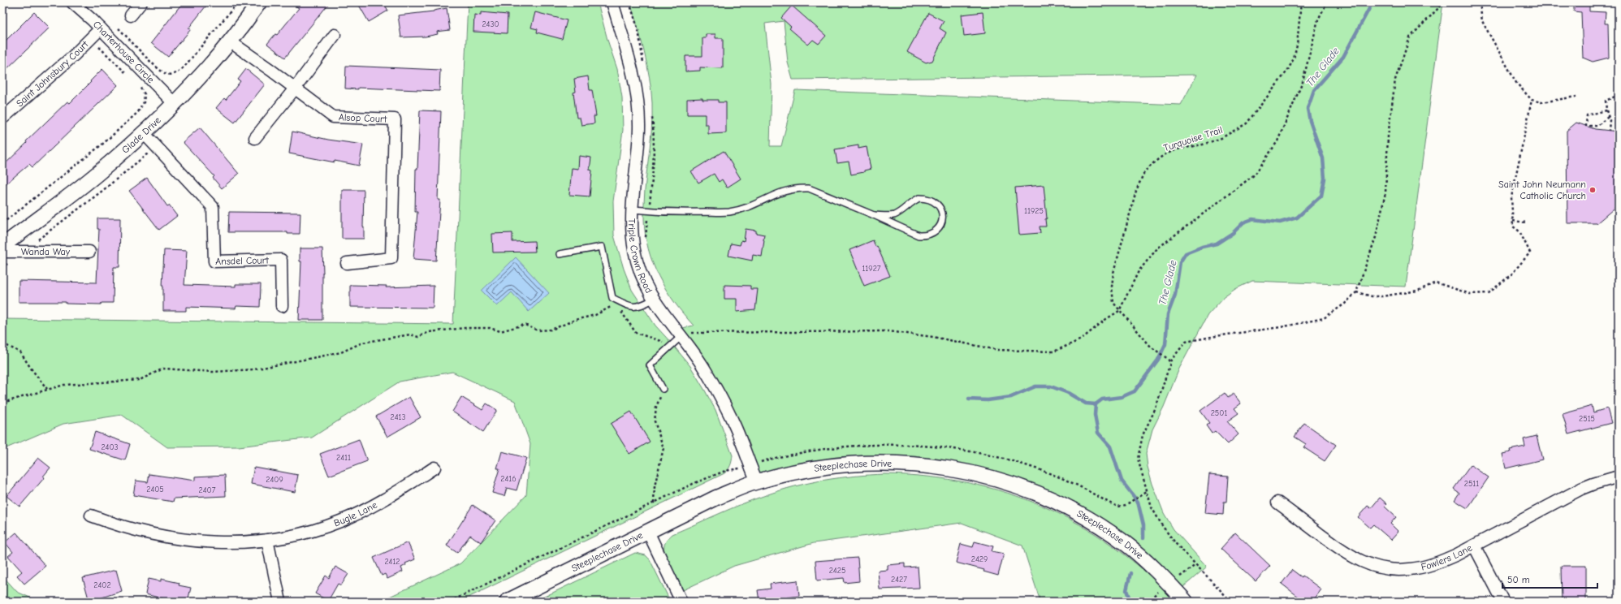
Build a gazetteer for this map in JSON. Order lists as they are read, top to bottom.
{
  "streets": {
    "street": [
      "Charterhouse Circle",
      "Saint Johnsbury Court",
      "Alsop Court",
      "Glade Drive",
      "Wanda Way",
      "Triple Crown Road",
      "Ansdel Court",
      "Steeplechase Drive",
      "Bugle Lane",
      "Fowlers Lane"
    ],
    "path": ["Turquoise Trail"]
  },
  "crossings": [
    ["Charterhouse Circle", "Saint Johnsbury Court"],
    ["Charterhouse Circle", "Glade Drive"],
    ["Alsop Court", "Glade Drive"],
    ["Glade Drive", "Ansdel Court"],
    ["Triple Crown Road", "Steeplechase Drive"]
  ],
  "water": ["The Glade"],
  "places": ["Saint John Neumann Catholic Church"],
  "house_numbers": [
    "2430",
    "11925",
    "11927",
    "2501",
    "2413",
    "2515",
    "2403",
    "2411",
    "2416",
    "2409",
    "2511",
    "2405",
    "2407",
    "2429",
    "2412",
    "2425",
    "2427",
    "2402"
  ],
  "scale_bar": "50 m"
}
